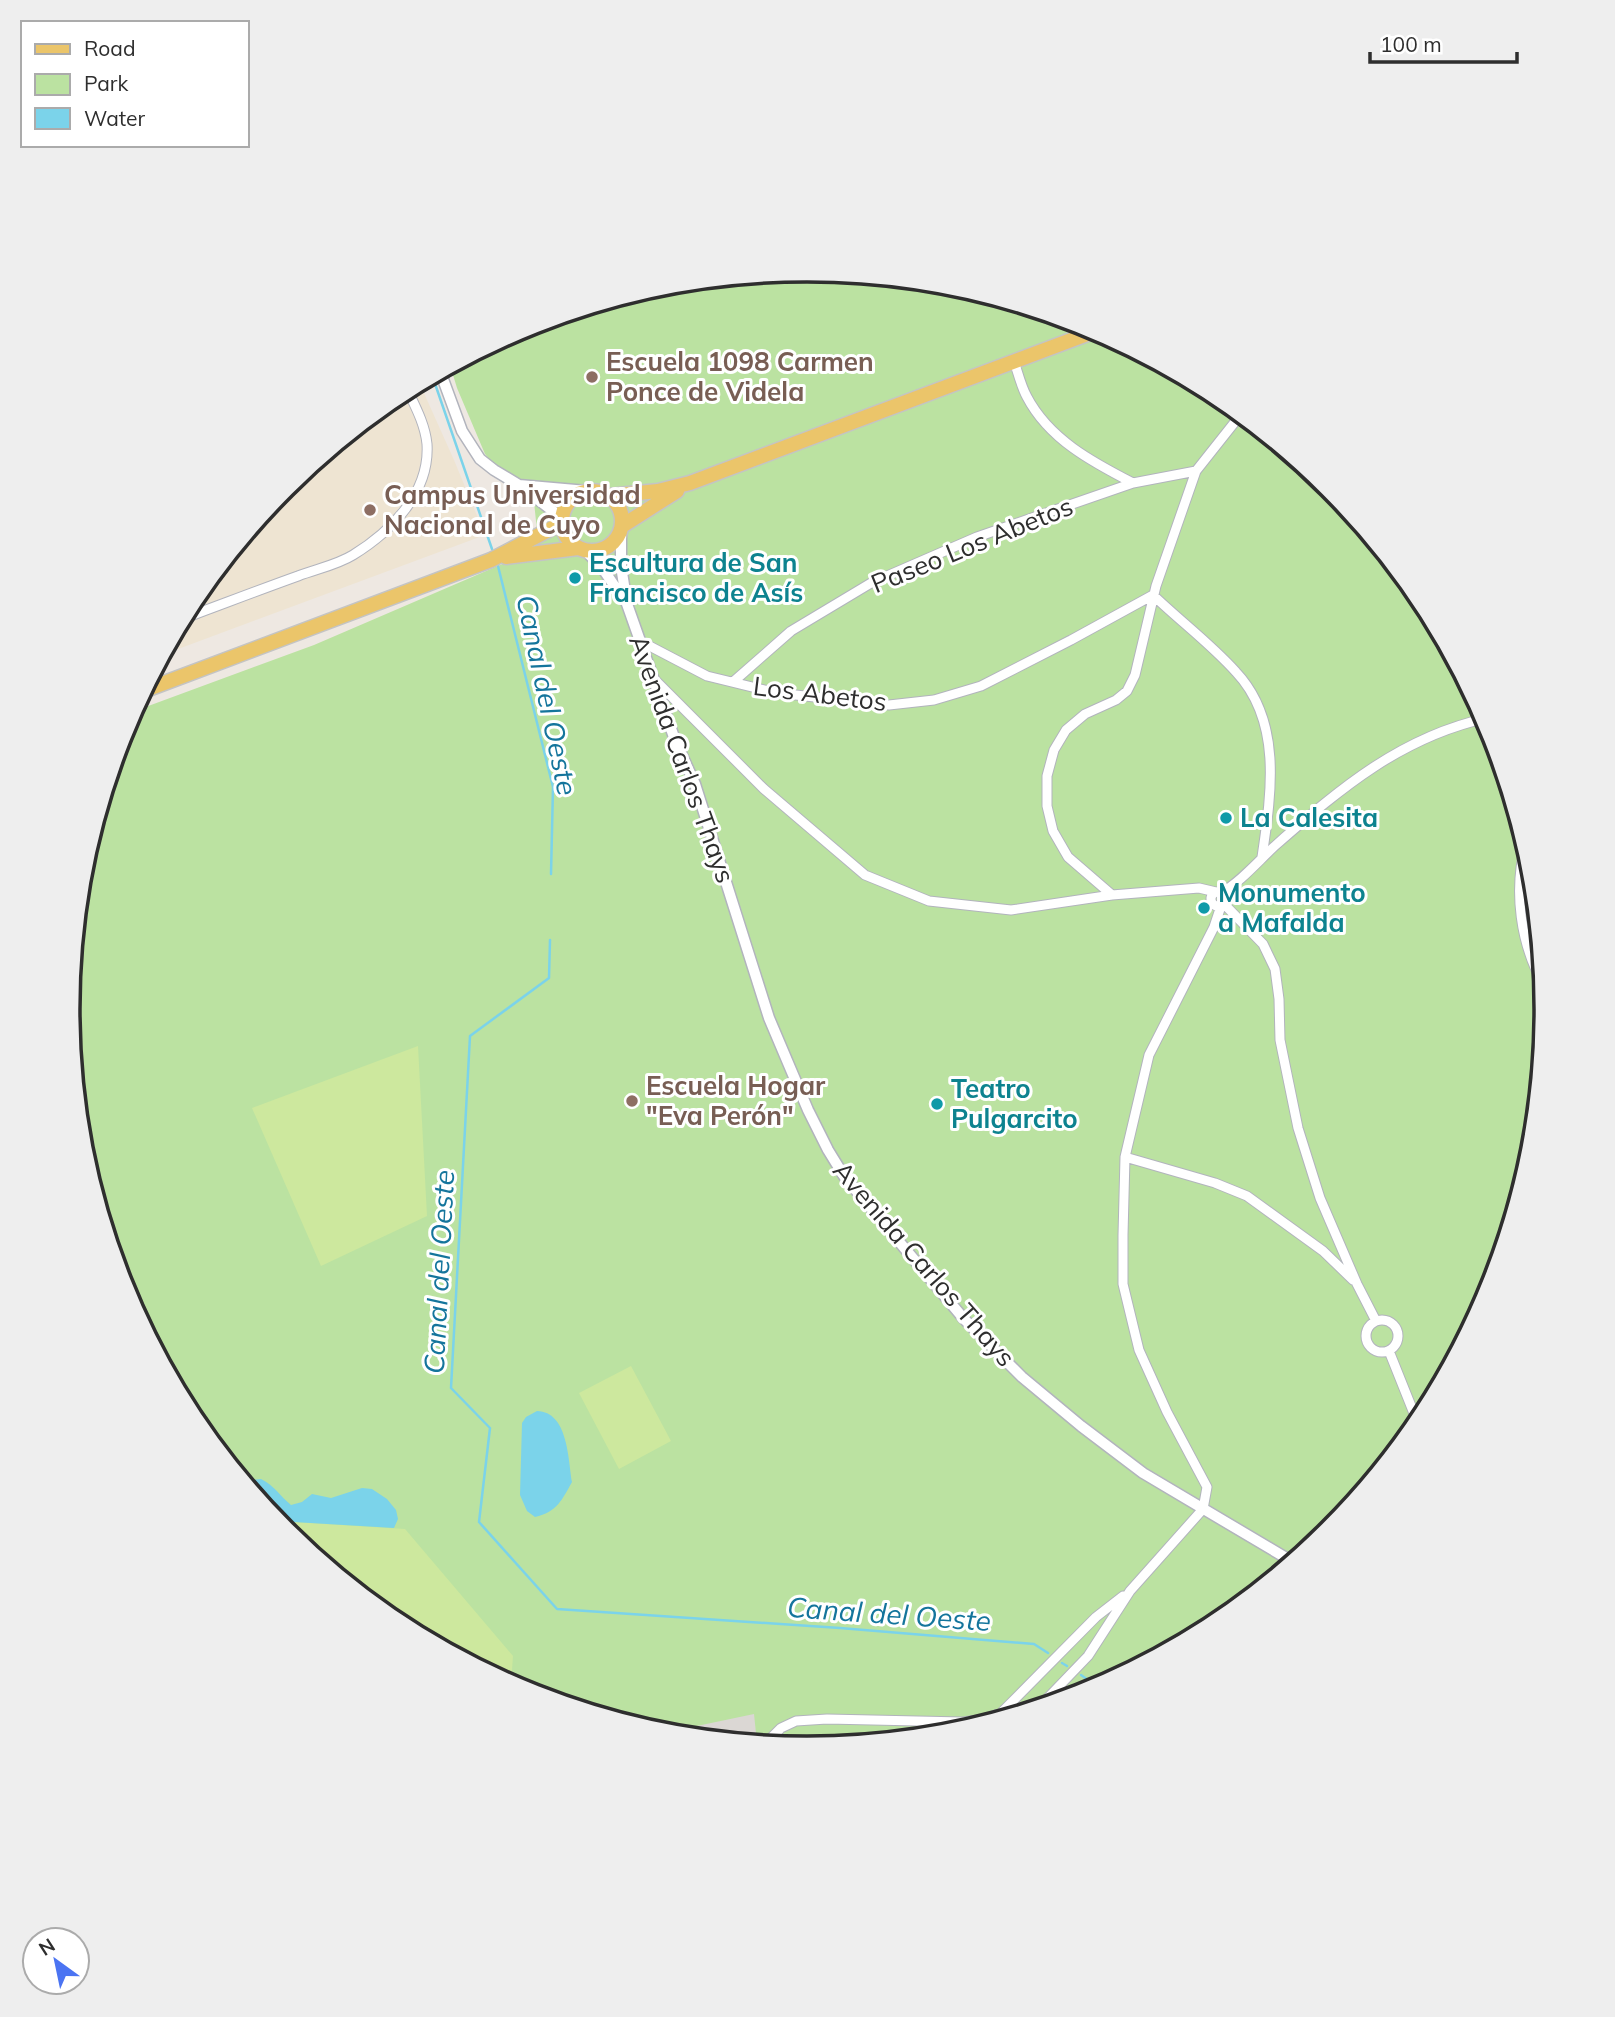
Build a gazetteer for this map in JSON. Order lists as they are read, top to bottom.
{
  "streets": {
    "street": ["Paseo Los Abetos", "Los Abetos", "Avenida Carlos Thays"]
  },
  "crossings": [
    ["Paseo Los Abetos", "Los Abetos"],
    ["Los Abetos", "Avenida Carlos Thays"]
  ],
  "water": ["Canal del Oeste"],
  "places": [
    "Escuela 1098 Carmen Ponce de Videla",
    "Campus Universidad Nacional de Cuyo",
    "Escultura de San Francisco de Asís",
    "La Calesita",
    "Monumento a Mafalda",
    "Escuela Hogar \"Eva Perón\"",
    "Teatro Pulgarcito"
  ],
  "legend": ["Road", "Park", "Water"],
  "scale_bar": "100 m",
  "north": "top left"
}
